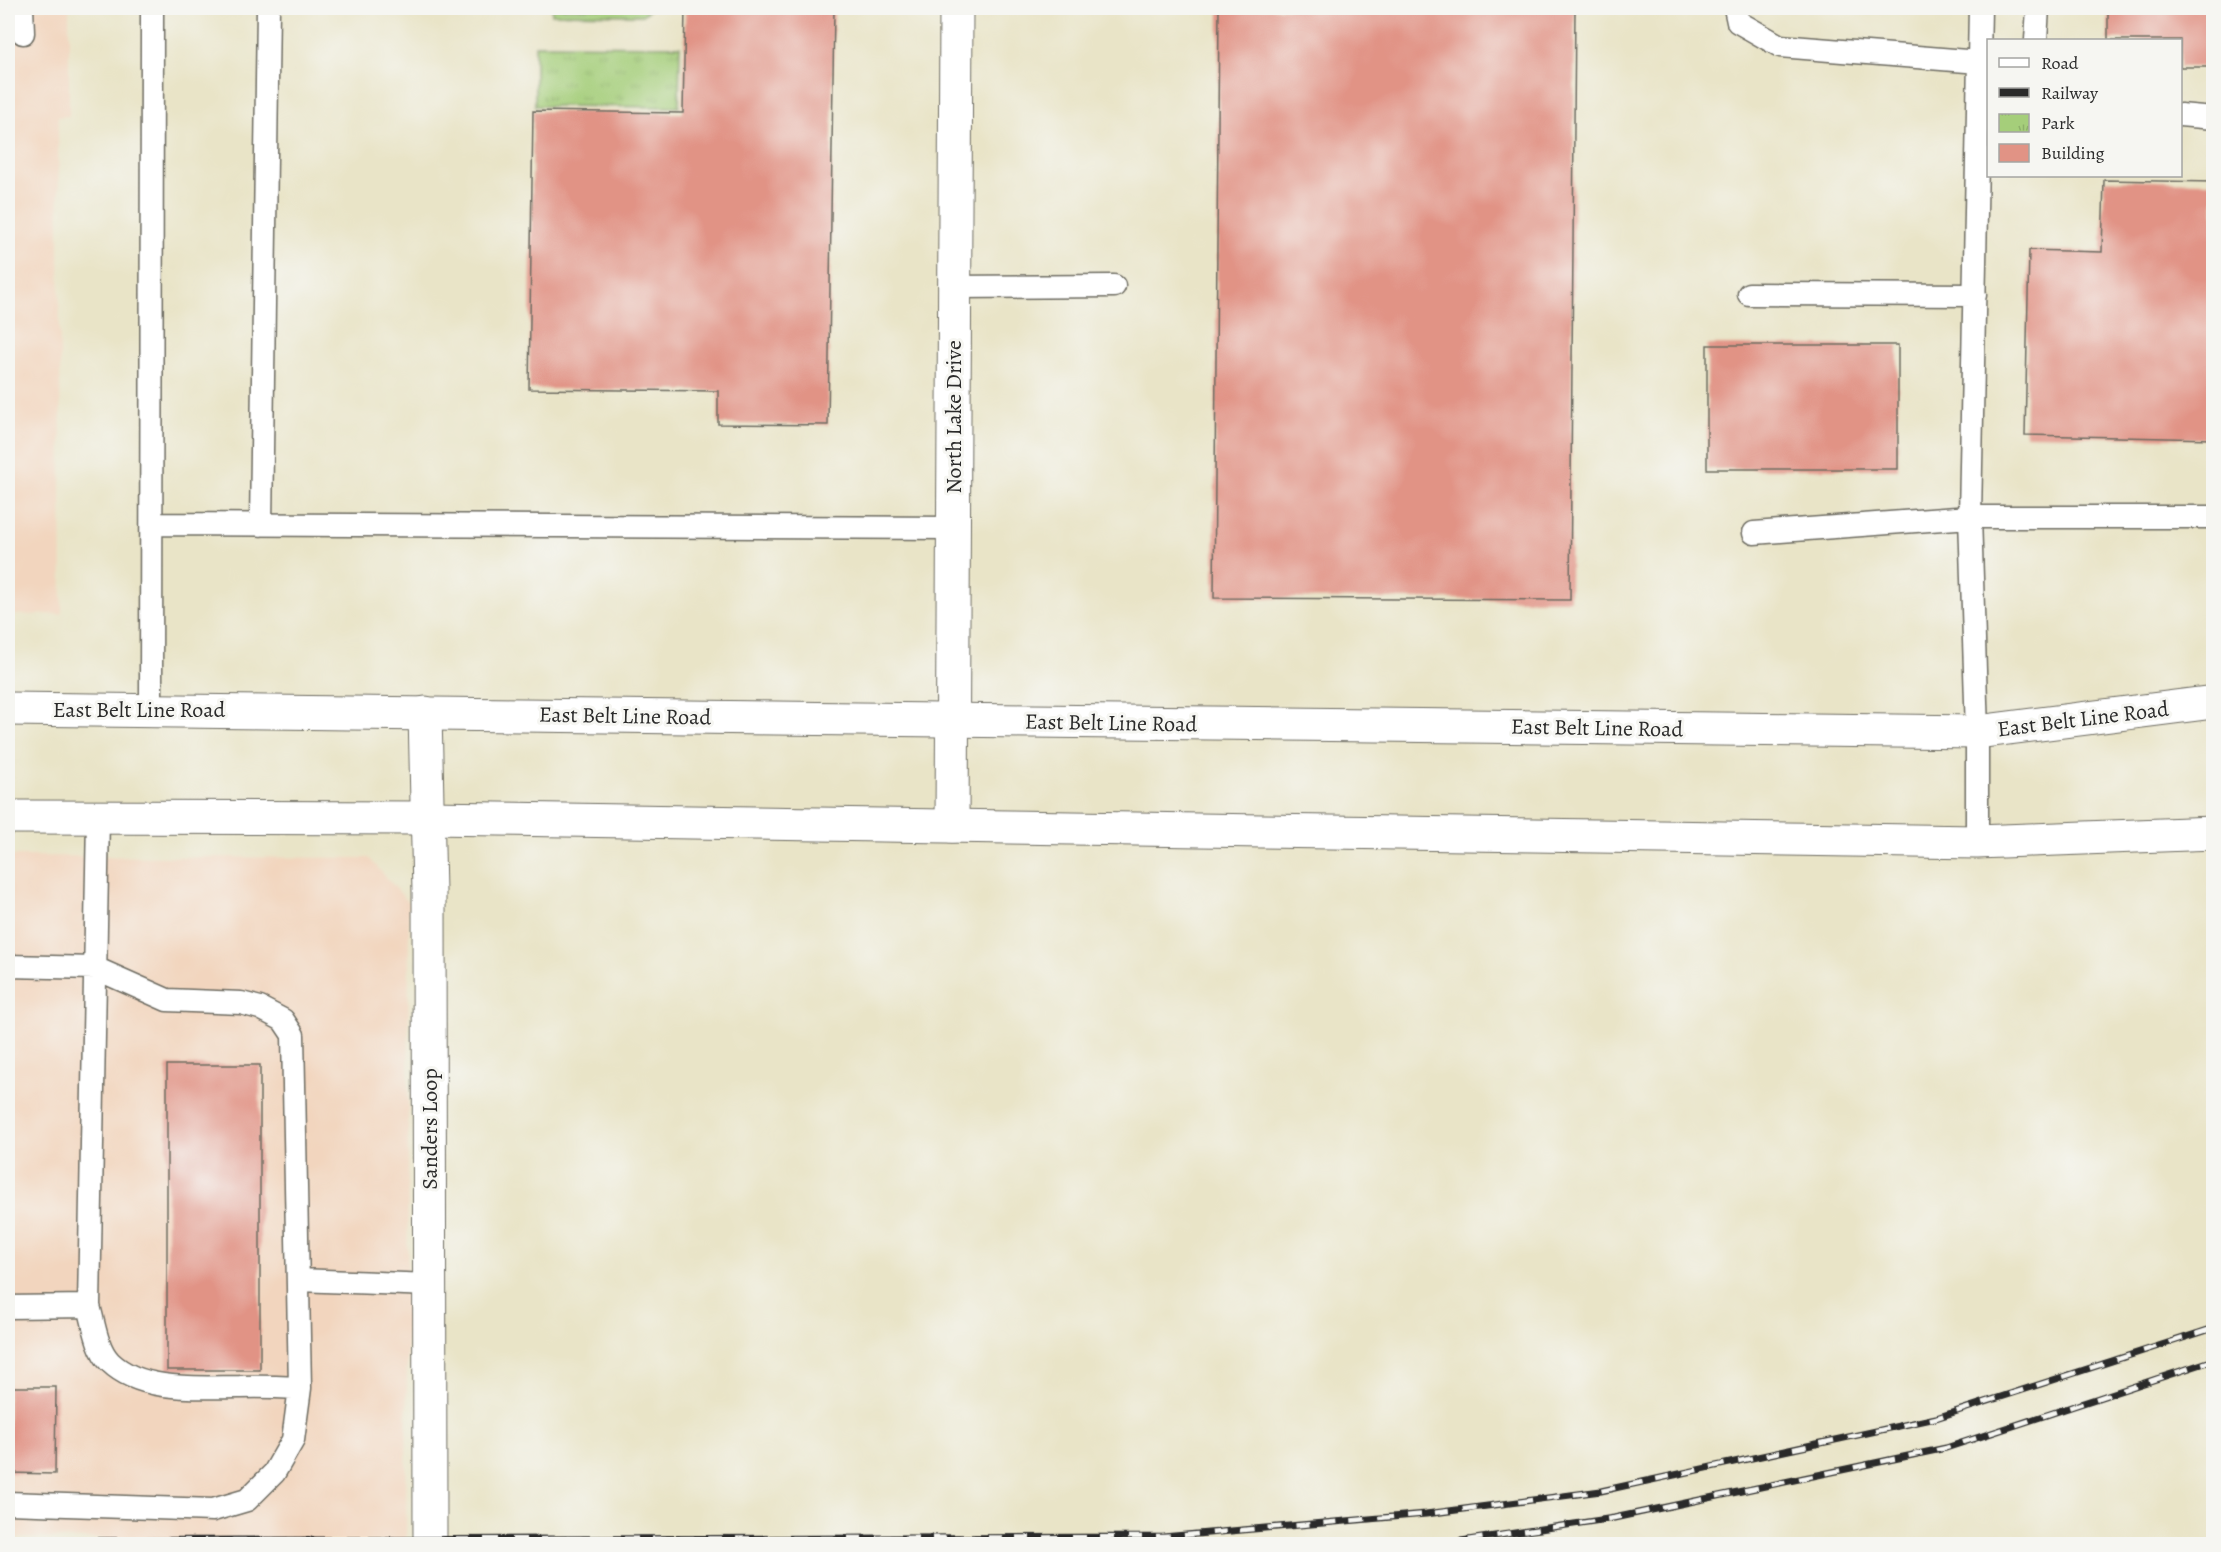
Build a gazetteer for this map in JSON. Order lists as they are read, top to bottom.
{
  "streets": {
    "main road": ["North Lake Drive", "East Belt Line Road", "Sanders Loop"]
  },
  "crossings": [
    ["North Lake Drive", "East Belt Line Road"],
    ["East Belt Line Road", "Sanders Loop"]
  ],
  "legend": [
    "Road",
    "Railway",
    "Park",
    "Building"
  ]
}
